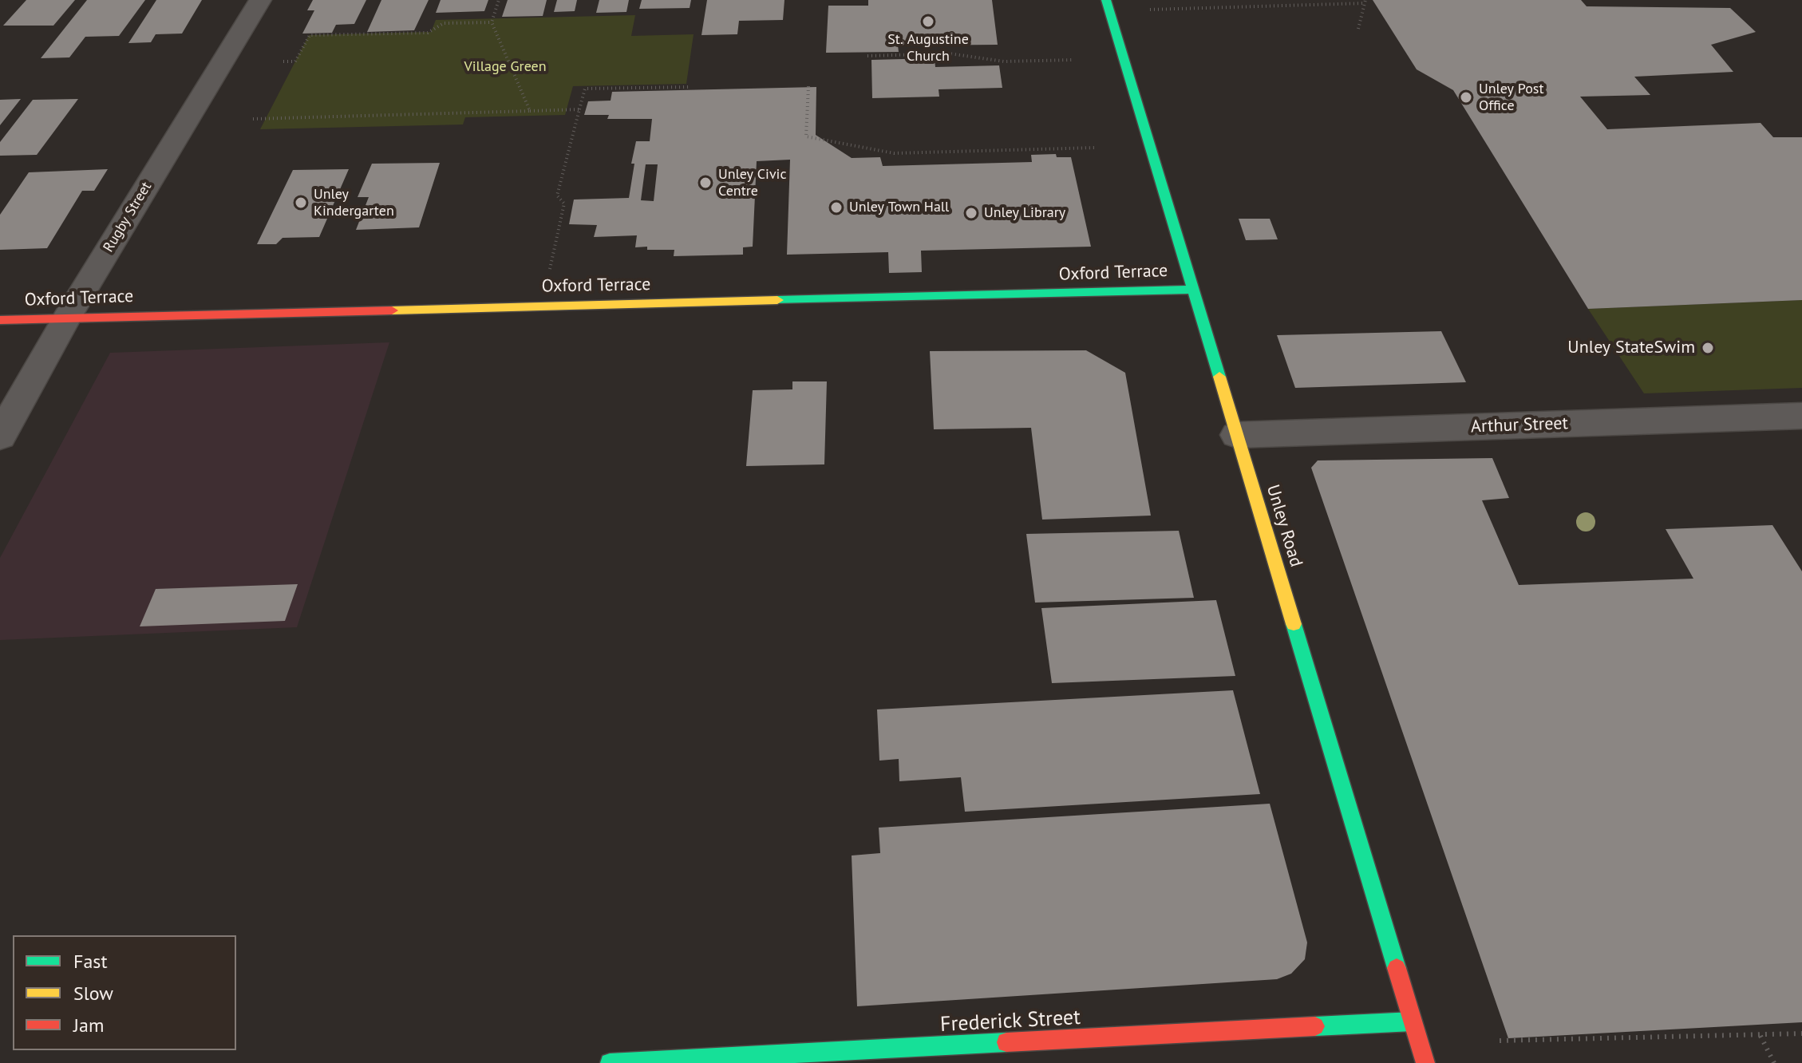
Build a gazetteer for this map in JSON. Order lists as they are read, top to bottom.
{
  "streets": {
    "street": [
      "Rugby Street",
      "Oxford Terrace",
      "Arthur Street",
      "Unley Road",
      "Frederick Street"
    ]
  },
  "crossings": [
    ["Rugby Street", "Oxford Terrace"],
    ["Oxford Terrace", "Unley Road"],
    ["Arthur Street", "Unley Road"],
    ["Unley Road", "Frederick Street"]
  ],
  "parks": ["Village Green"],
  "places": [
    "St. Augustine Church",
    "Unley Post Office",
    "Unley Civic Centre",
    "Unley Kindergarten",
    "Unley Town Hall",
    "Unley Library",
    "Unley StateSwim"
  ],
  "legend": ["Fast", "Slow", "Jam"]
}
